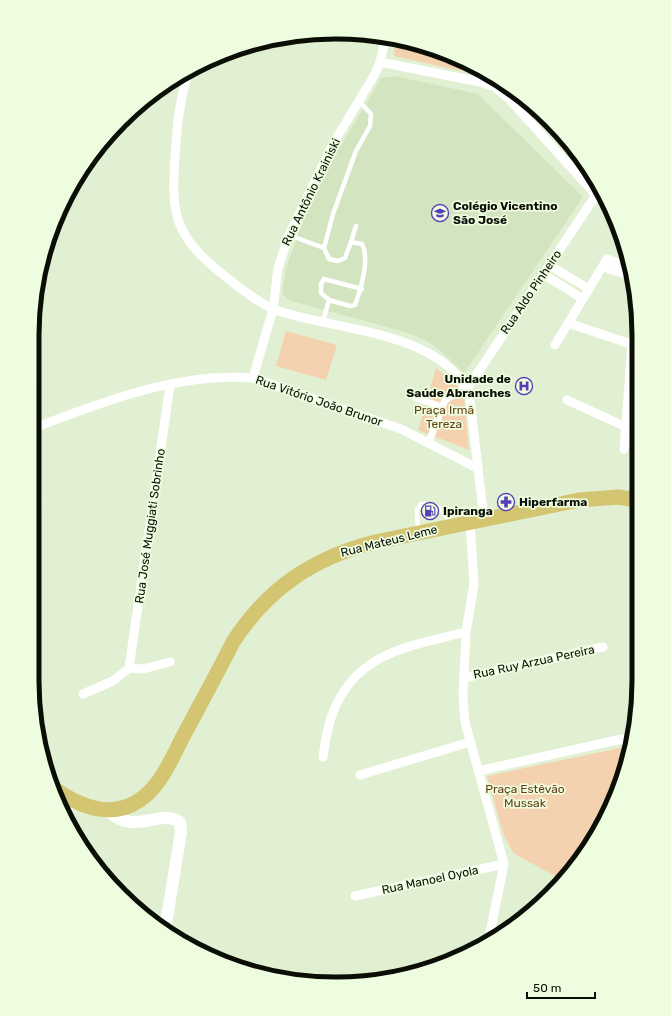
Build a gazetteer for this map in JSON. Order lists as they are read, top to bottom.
{
  "streets": {
    "main road": ["Rua Mateus Leme"],
    "street": [
      "Rua Antônio Krainiski",
      "Rua Aldo Pinheiro",
      "Rua Vitório João Brunor",
      "Rua José Muggiati Sobrinho",
      "Rua Ruy Arzua Pereira",
      "Rua Manoel Oyola"
    ]
  },
  "crossings": [
    ["Rua Antônio Krainiski", "Rua Vitório João Brunor"],
    ["Rua Vitório João Brunor", "Rua José Muggiati Sobrinho"]
  ],
  "parks": ["Praça Irmã Tereza", "Praça Estêvão Mussak"],
  "places": {
    "school or university": ["Colégio Vicentino São José"],
    "hospital": ["Unidade de Saúde Abranches"],
    "pharmacy": ["Hiperfarma"],
    "fuel station": ["Ipiranga"]
  },
  "scale_bar": "50 m"
}
